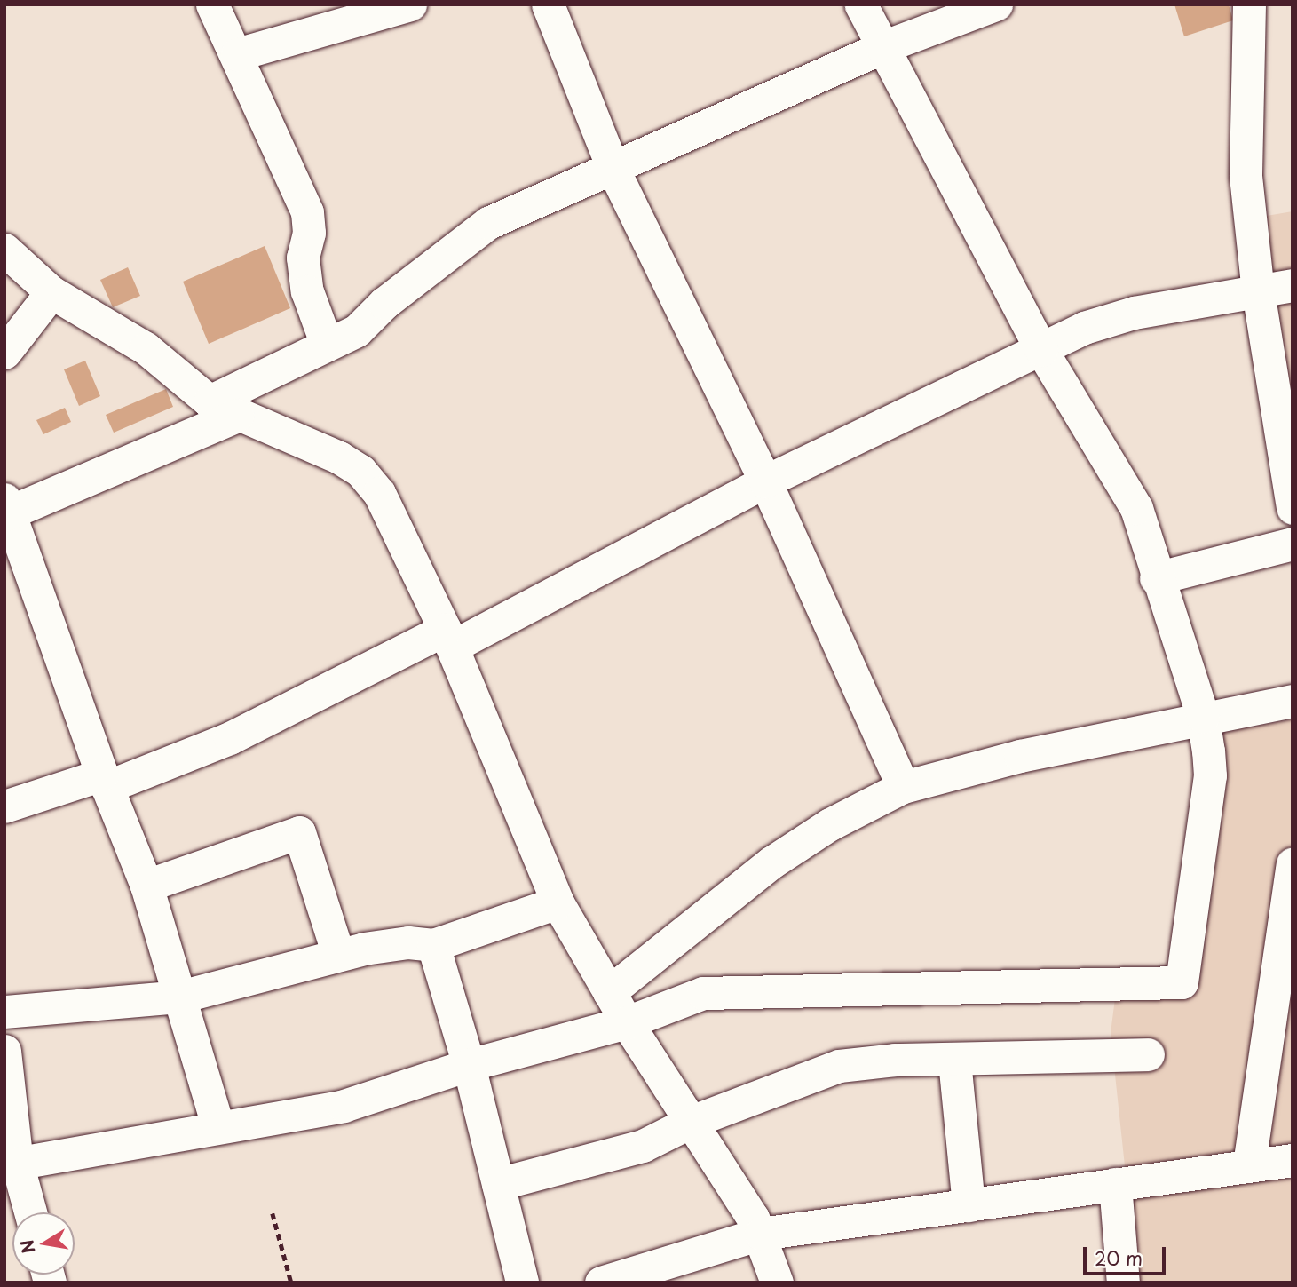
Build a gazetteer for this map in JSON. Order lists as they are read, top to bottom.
{
  "scale_bar": "20 m",
  "north": "left"
}
